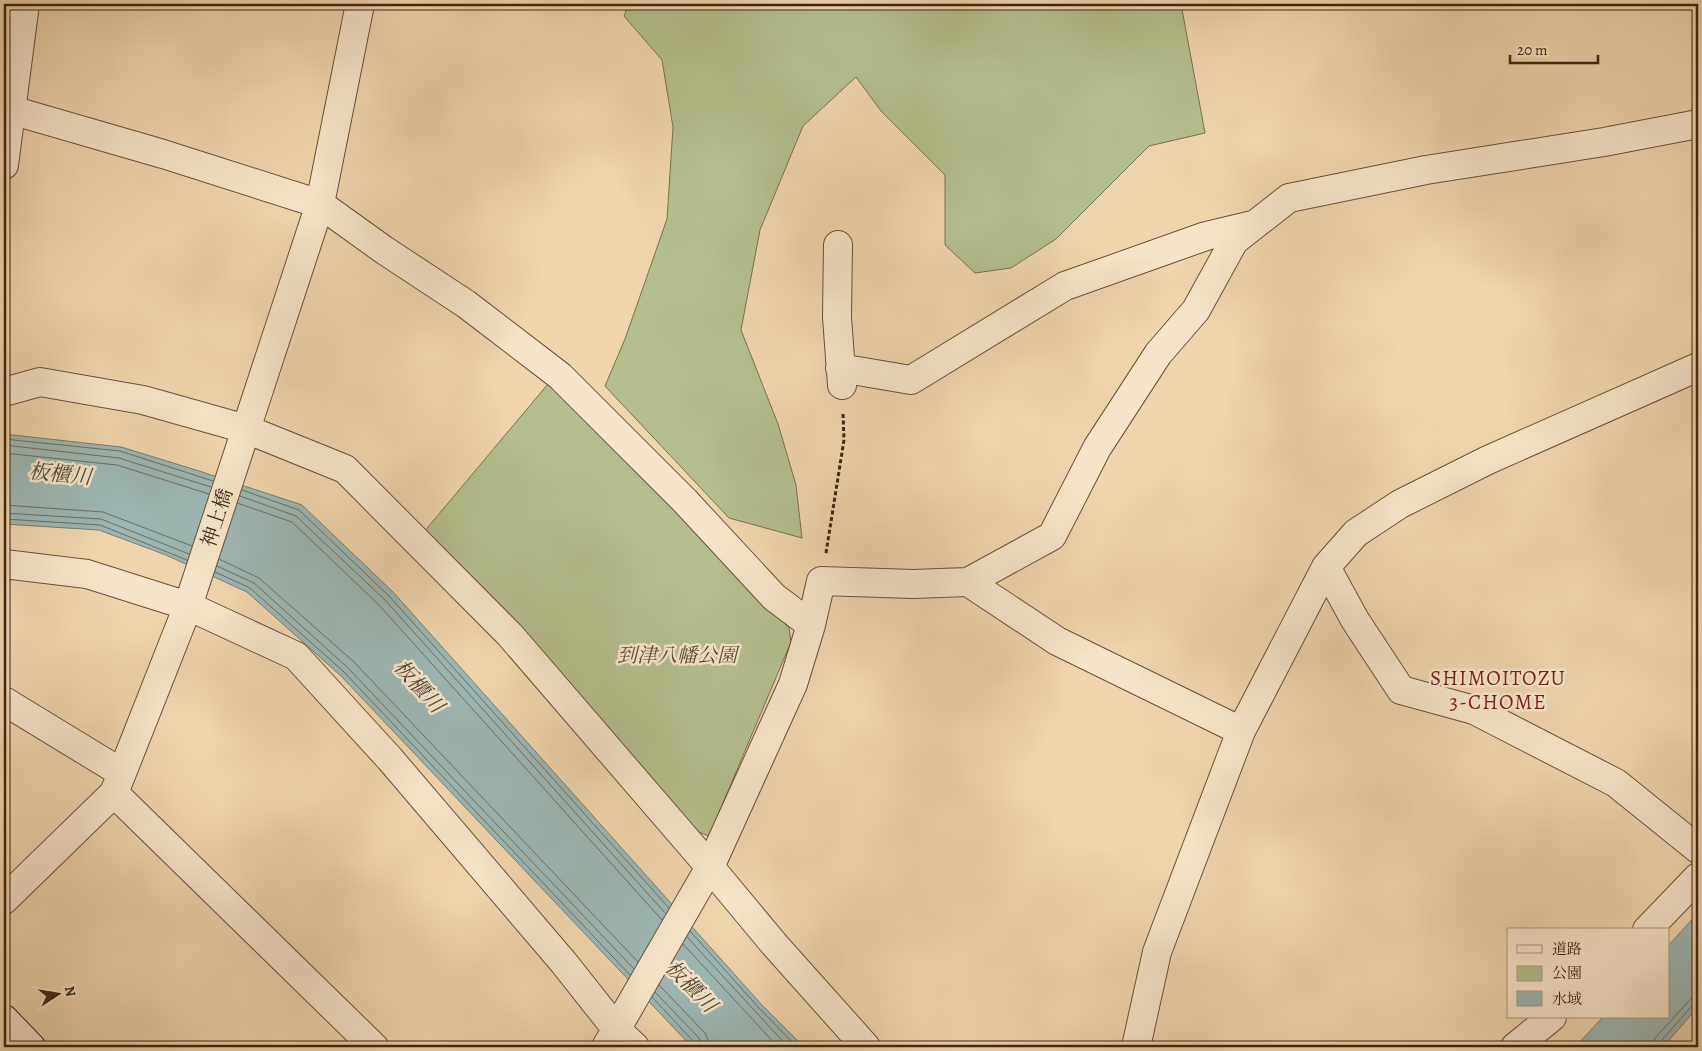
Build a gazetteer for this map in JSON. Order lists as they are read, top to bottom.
{
  "streets": {
    "street": ["神上橋"]
  },
  "districts": ["SHIMOITOZU 3-CHOME"],
  "water": ["板櫃川"],
  "parks": ["到津八幡公園"],
  "legend": ["道路", "公園", "水域"],
  "scale_bar": "20 m",
  "north": "right"
}
